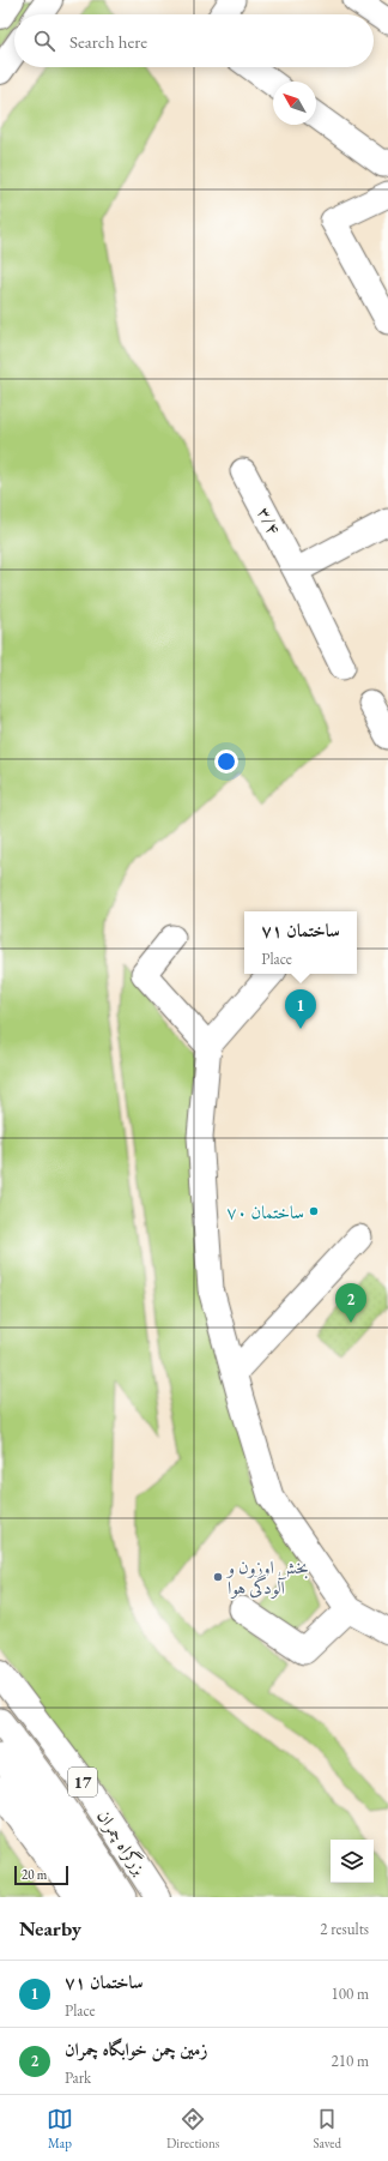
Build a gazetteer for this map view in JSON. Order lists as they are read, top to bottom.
{
  "streets": {
    "highway": ["17", "بزرگراه چمران"],
    "street": ["۳/۴"]
  },
  "places": ["ساختمان ۷۰", "بخش اوزون و آلودگی هوا"],
  "scale_bar": "20 m",
  "north": "top left",
  "page": {
    "search": "Search here",
    "popup": ["ساختمان ۷۱", "Place"],
    "pins": ["1", "2"],
    "scale": "20 m",
    "heading": ["Nearby", "2 results"],
    "list": [
      {
        "mark": "1",
        "name": "ساختمان ۷۱",
        "note": "Place",
        "value": "100 m"
      },
      {
        "mark": "2",
        "name": "زمین چمن خوابگاه چمران",
        "note": "Park",
        "value": "210 m"
      }
    ],
    "nav": ["Map", "Directions", "Saved"]
  }
}
